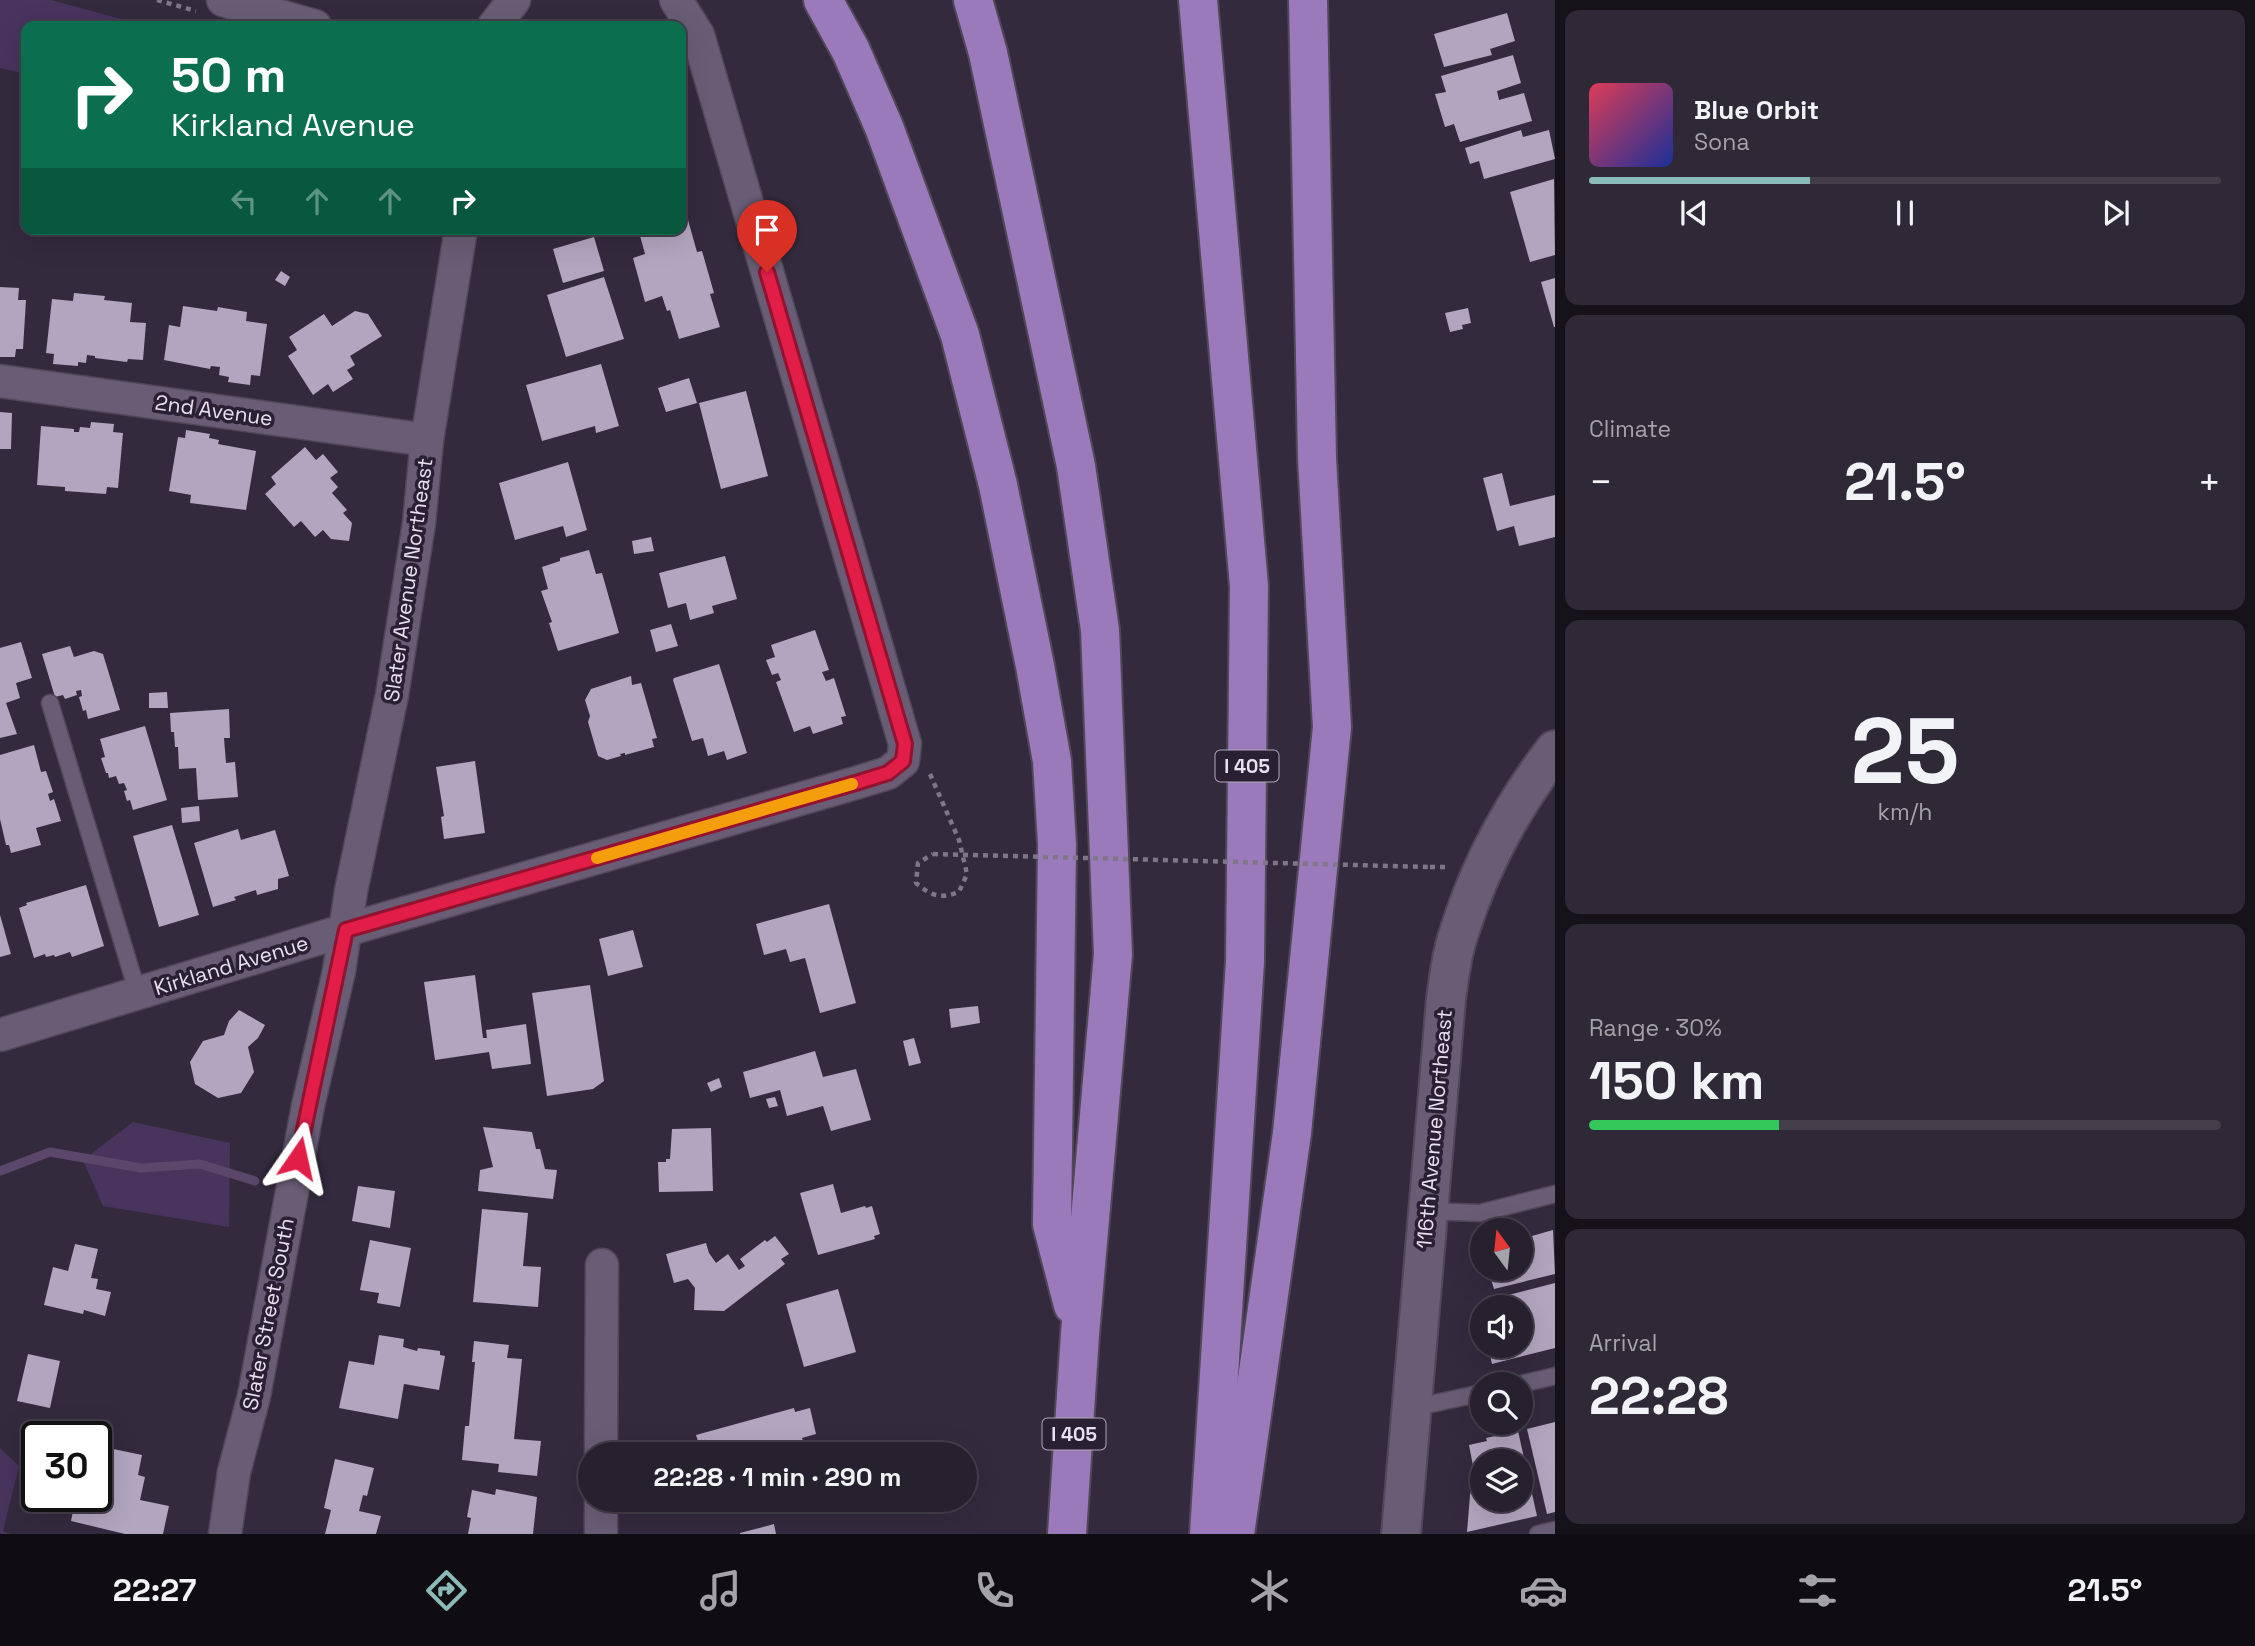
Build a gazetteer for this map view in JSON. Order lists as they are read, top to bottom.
{
  "streets": {
    "highway": ["I 405"],
    "street": [
      "2nd Avenue",
      "Slater Avenue Northeast",
      "Kirkland Avenue",
      "116th Avenue Northeast",
      "Slater Street South"
    ]
  },
  "crossings": [
    ["2nd Avenue", "Slater Avenue Northeast"],
    ["Slater Avenue Northeast", "Kirkland Avenue"],
    ["Slater Avenue Northeast", "Slater Street South"],
    ["Kirkland Avenue", "Slater Street South"]
  ],
  "north": "top",
  "page": {
    "turn": ["50 m", "Kirkland Avenue"],
    "song": ["Blue Orbit", "Sona"],
    "tile": [
      "Climate",
      ["25", "km/h"],
      ["Range · 30%", "150 km"],
      ["Arrival", "22:28"]
    ],
    "heat": ["−", "21.5°", "+"],
    "limit": "30",
    "trip": "22:28 · 1 min · 290 m",
    "tabs": ["22:27", "21.5°"]
  }
}
